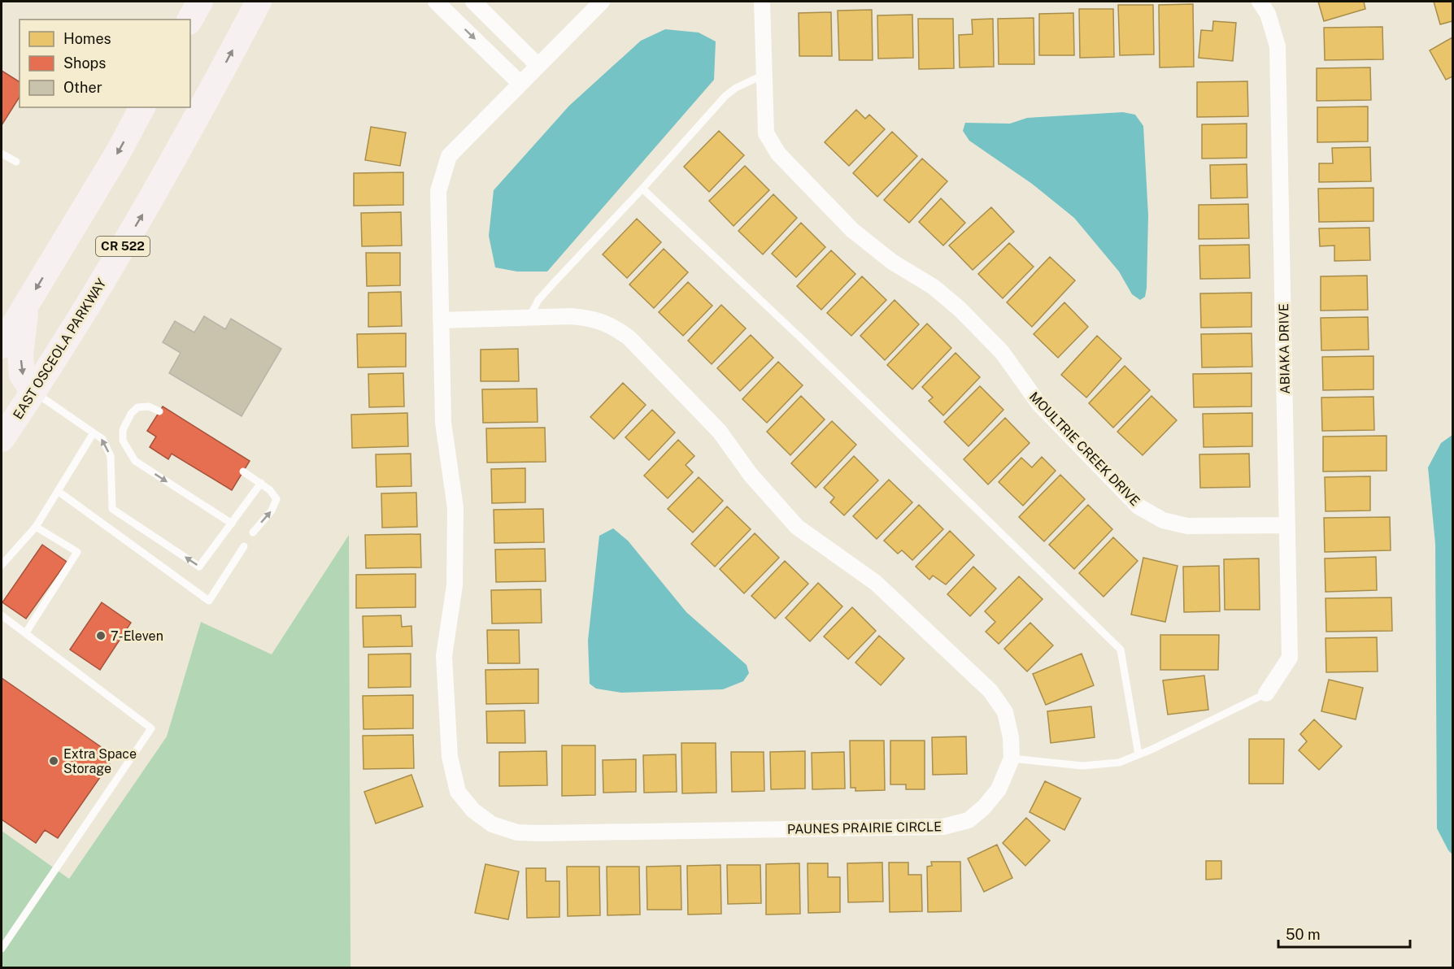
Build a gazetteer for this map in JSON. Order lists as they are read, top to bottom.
{
  "streets": {
    "main road": ["CR 522", "EAST OSCEOLA PARKWAY"],
    "street": ["ABIAKA DRIVE", "MOULTRIE CREEK DRIVE", "PAUNES PRAIRIE CIRCLE"]
  },
  "crossings": [
    ["ABIAKA DRIVE", "MOULTRIE CREEK DRIVE"]
  ],
  "places": ["7-Eleven", "Extra Space Storage"],
  "legend": ["Homes", "Shops", "Other"],
  "scale_bar": "50 m"
}
